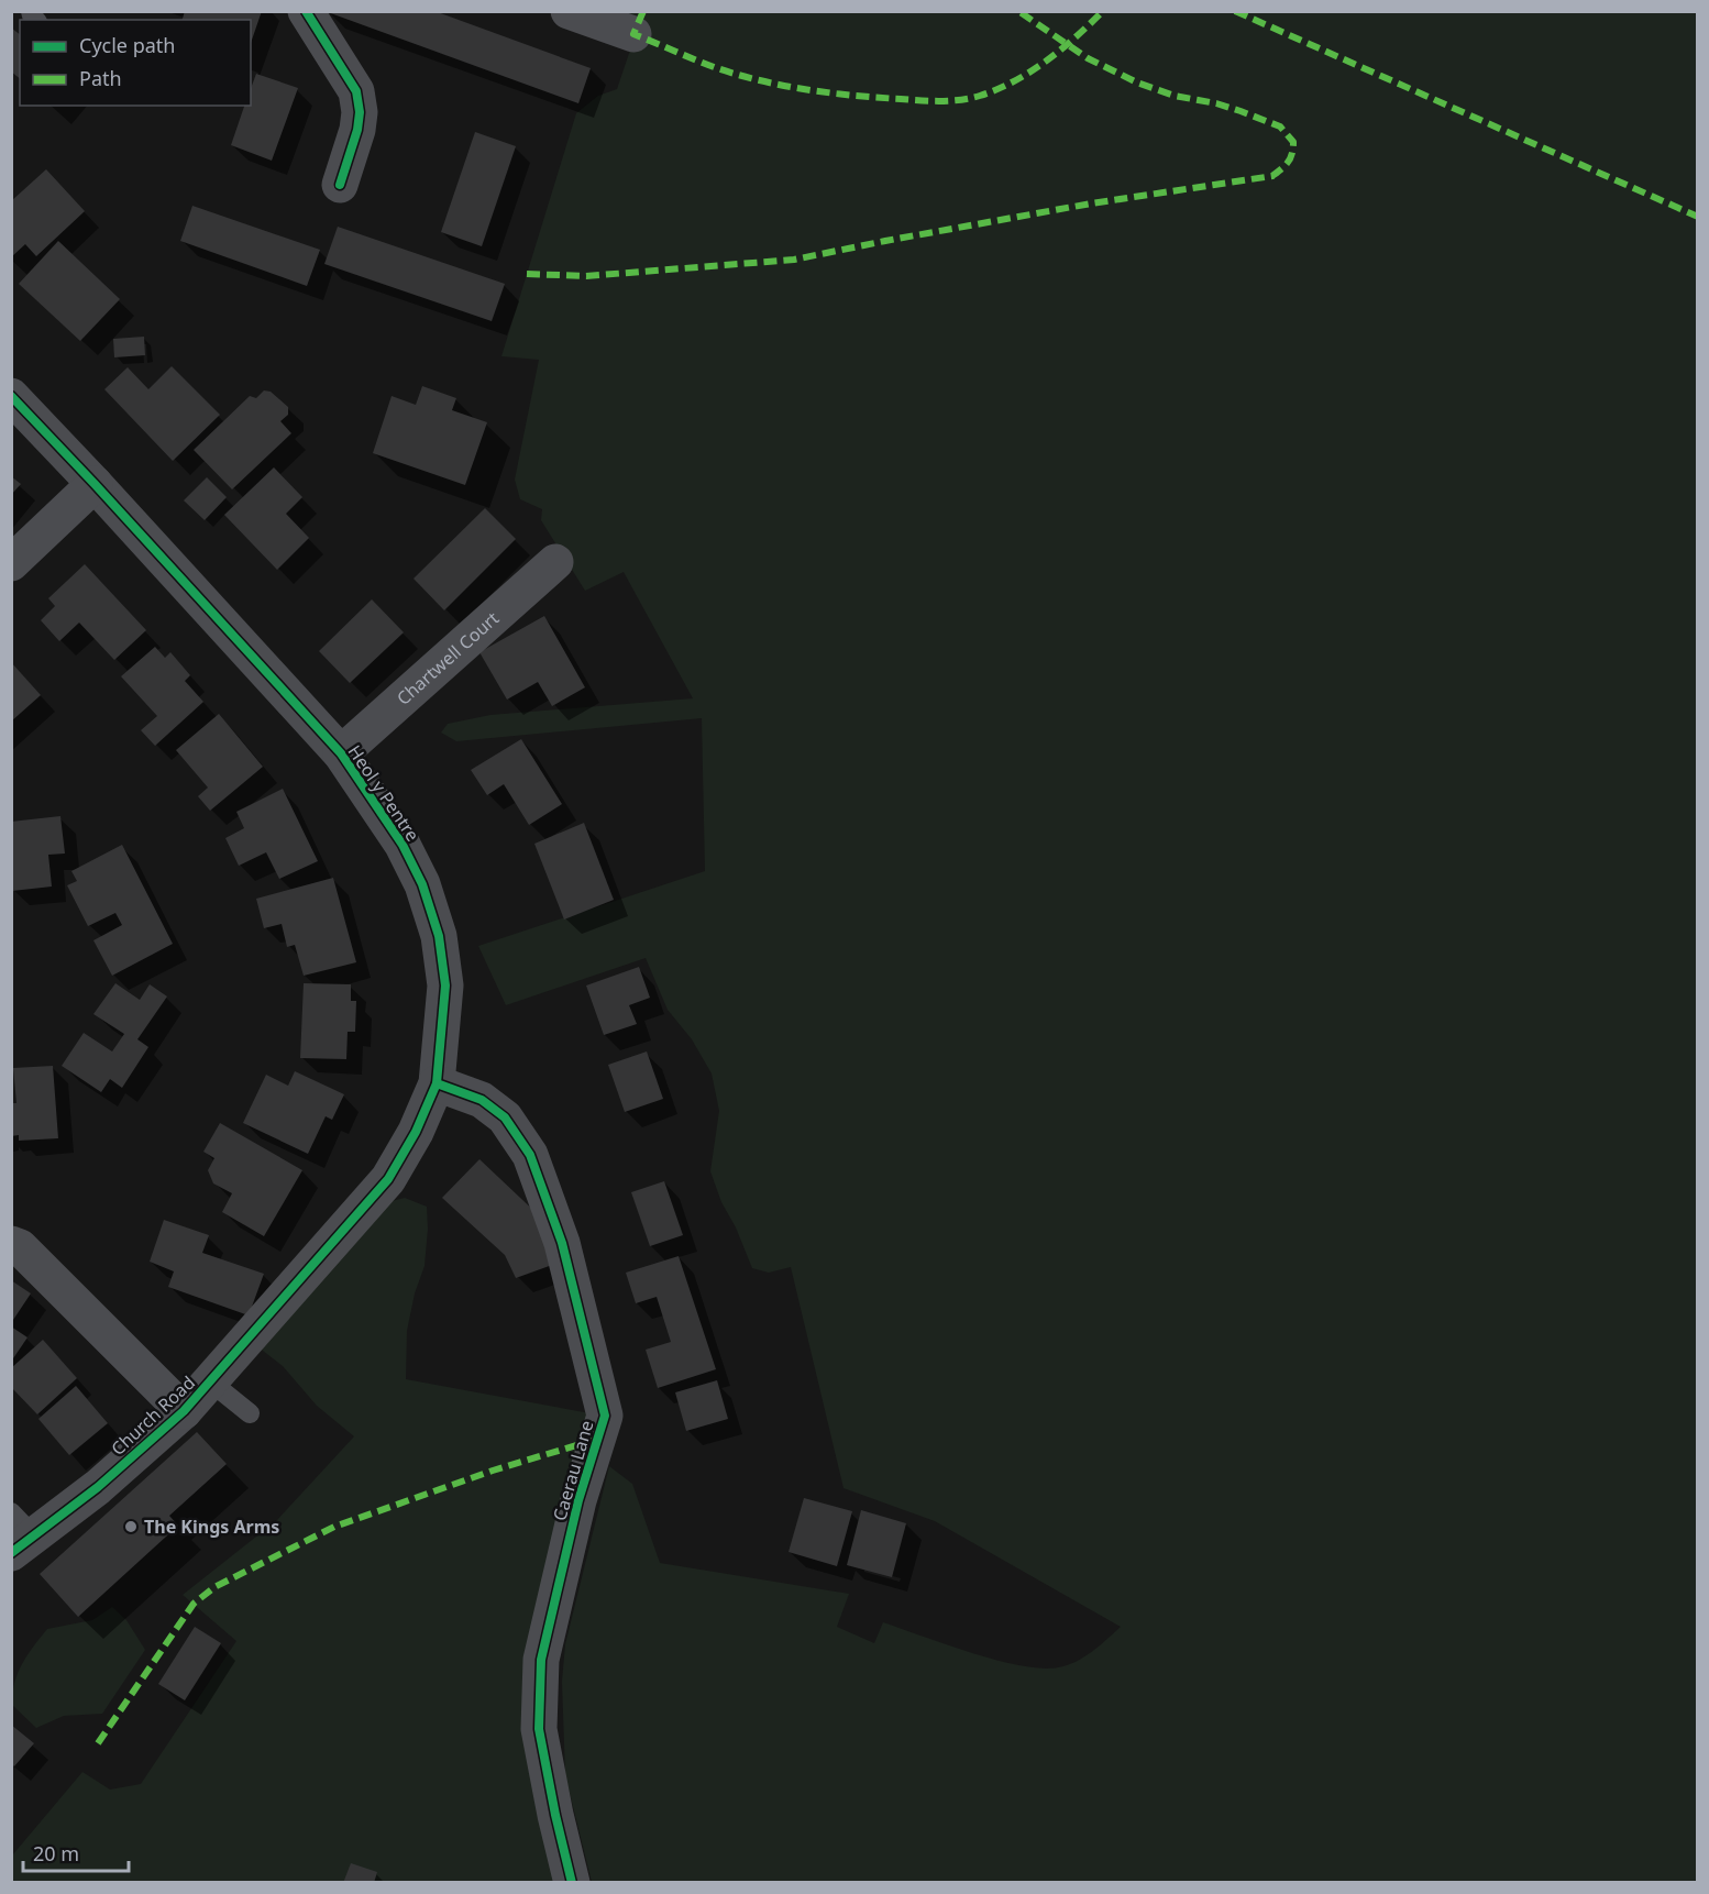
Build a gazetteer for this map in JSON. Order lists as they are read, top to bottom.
{
  "streets": {
    "street": [
      "Chartwell Court",
      "Heol y Pentre",
      "Church Road",
      "Caerau Lane"
    ]
  },
  "crossings": [
    ["Chartwell Court", "Heol y Pentre"],
    ["Heol y Pentre", "Church Road"],
    ["Heol y Pentre", "Caerau Lane"]
  ],
  "places": ["The Kings Arms"],
  "legend": ["Cycle path", "Path"],
  "scale_bar": "20 m"
}
